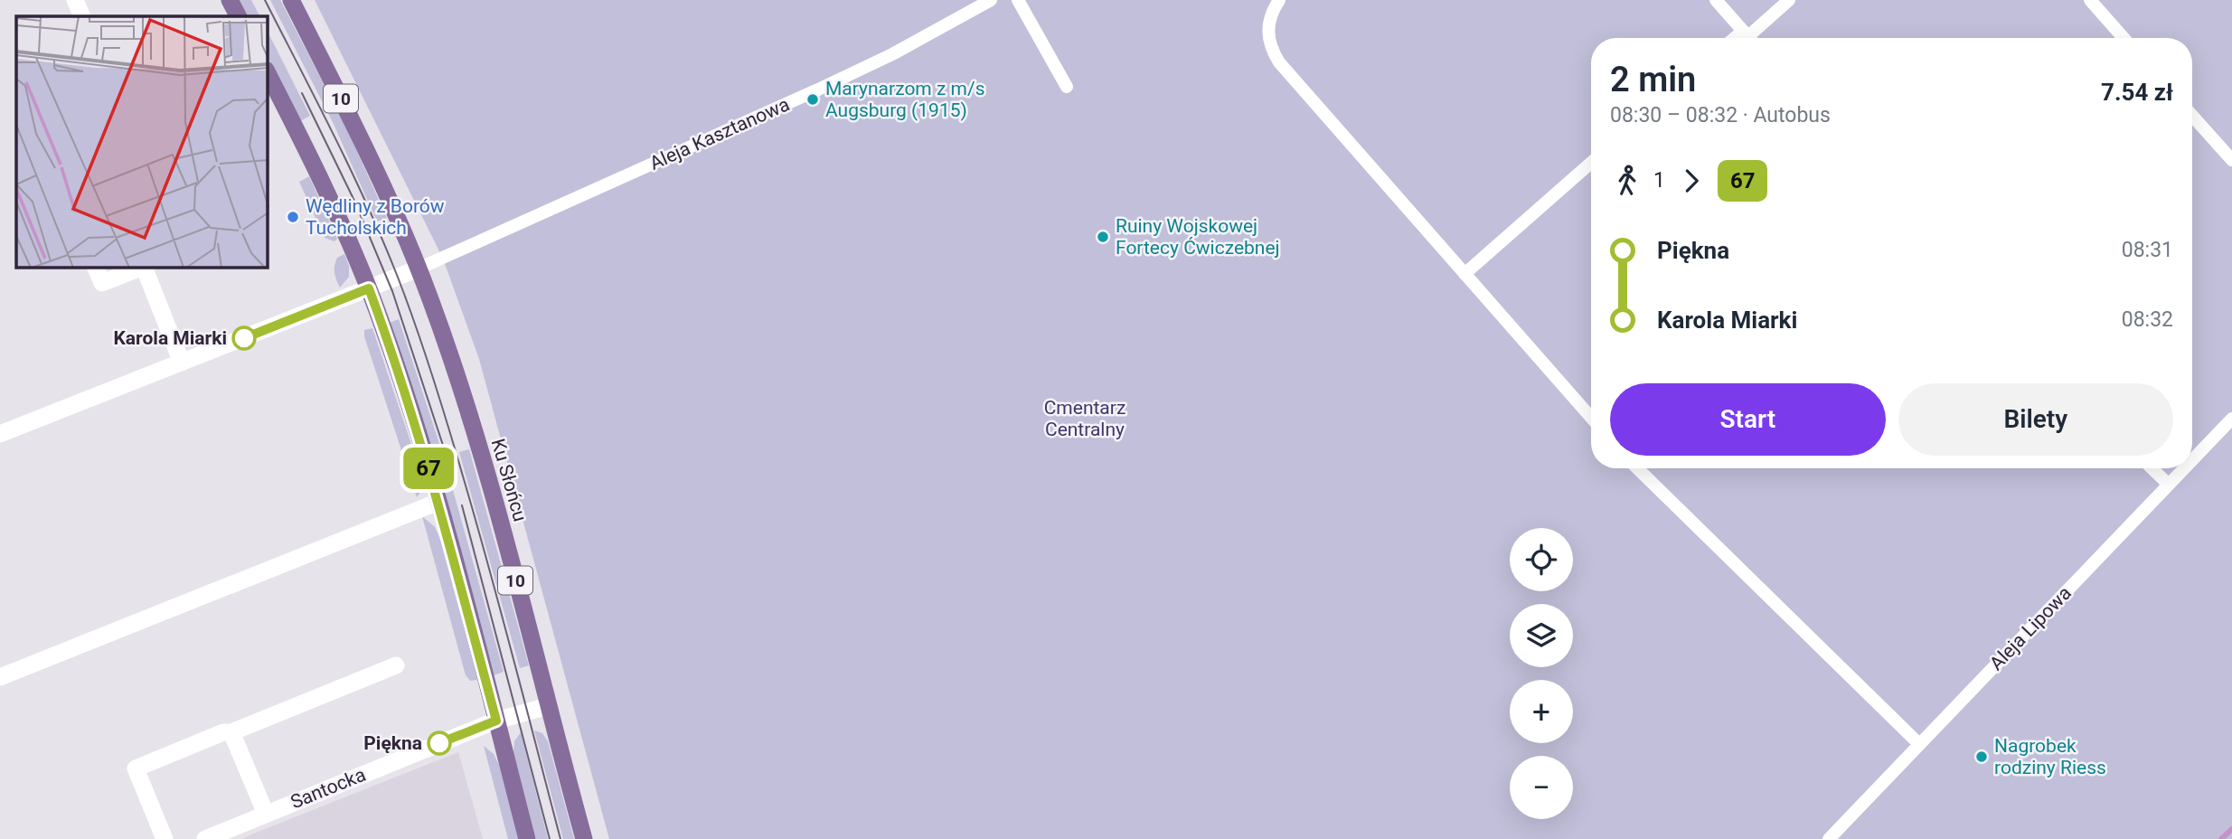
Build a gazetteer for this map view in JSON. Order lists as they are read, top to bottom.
{
  "streets": {
    "main road": ["10", "Ku Słońcu"],
    "street": ["Aleja Kasztanowa", "Aleja Lipowa", "Santocka"]
  },
  "crossings": [
    ["Aleja Kasztanowa", "Ku Słońcu"]
  ],
  "parks": ["Cmentarz Centralny"],
  "places": [
    "Marynarzom z m/s Augsburg (1915)",
    "Wędliny z Borów Tucholskich",
    "Ruiny Wojskowej Fortecy Ćwiczebnej",
    "Karola Miarki",
    "Piękna",
    "Nagrobek rodziny Riess"
  ],
  "lines": ["bus line 67"],
  "page": {
    "on_map": "67",
    "heading": ["2 min", "08:30 – 08:32 · Autobus", "7.54 zł"],
    "legs": ["1", "67"],
    "list": [
      {
        "name": "Piękna",
        "value": "08:31"
      },
      {
        "name": "Karola Miarki",
        "value": "08:32"
      }
    ],
    "buttons": ["Start", "Bilety"],
    "map_buttons": ["+", "−"]
  }
}
